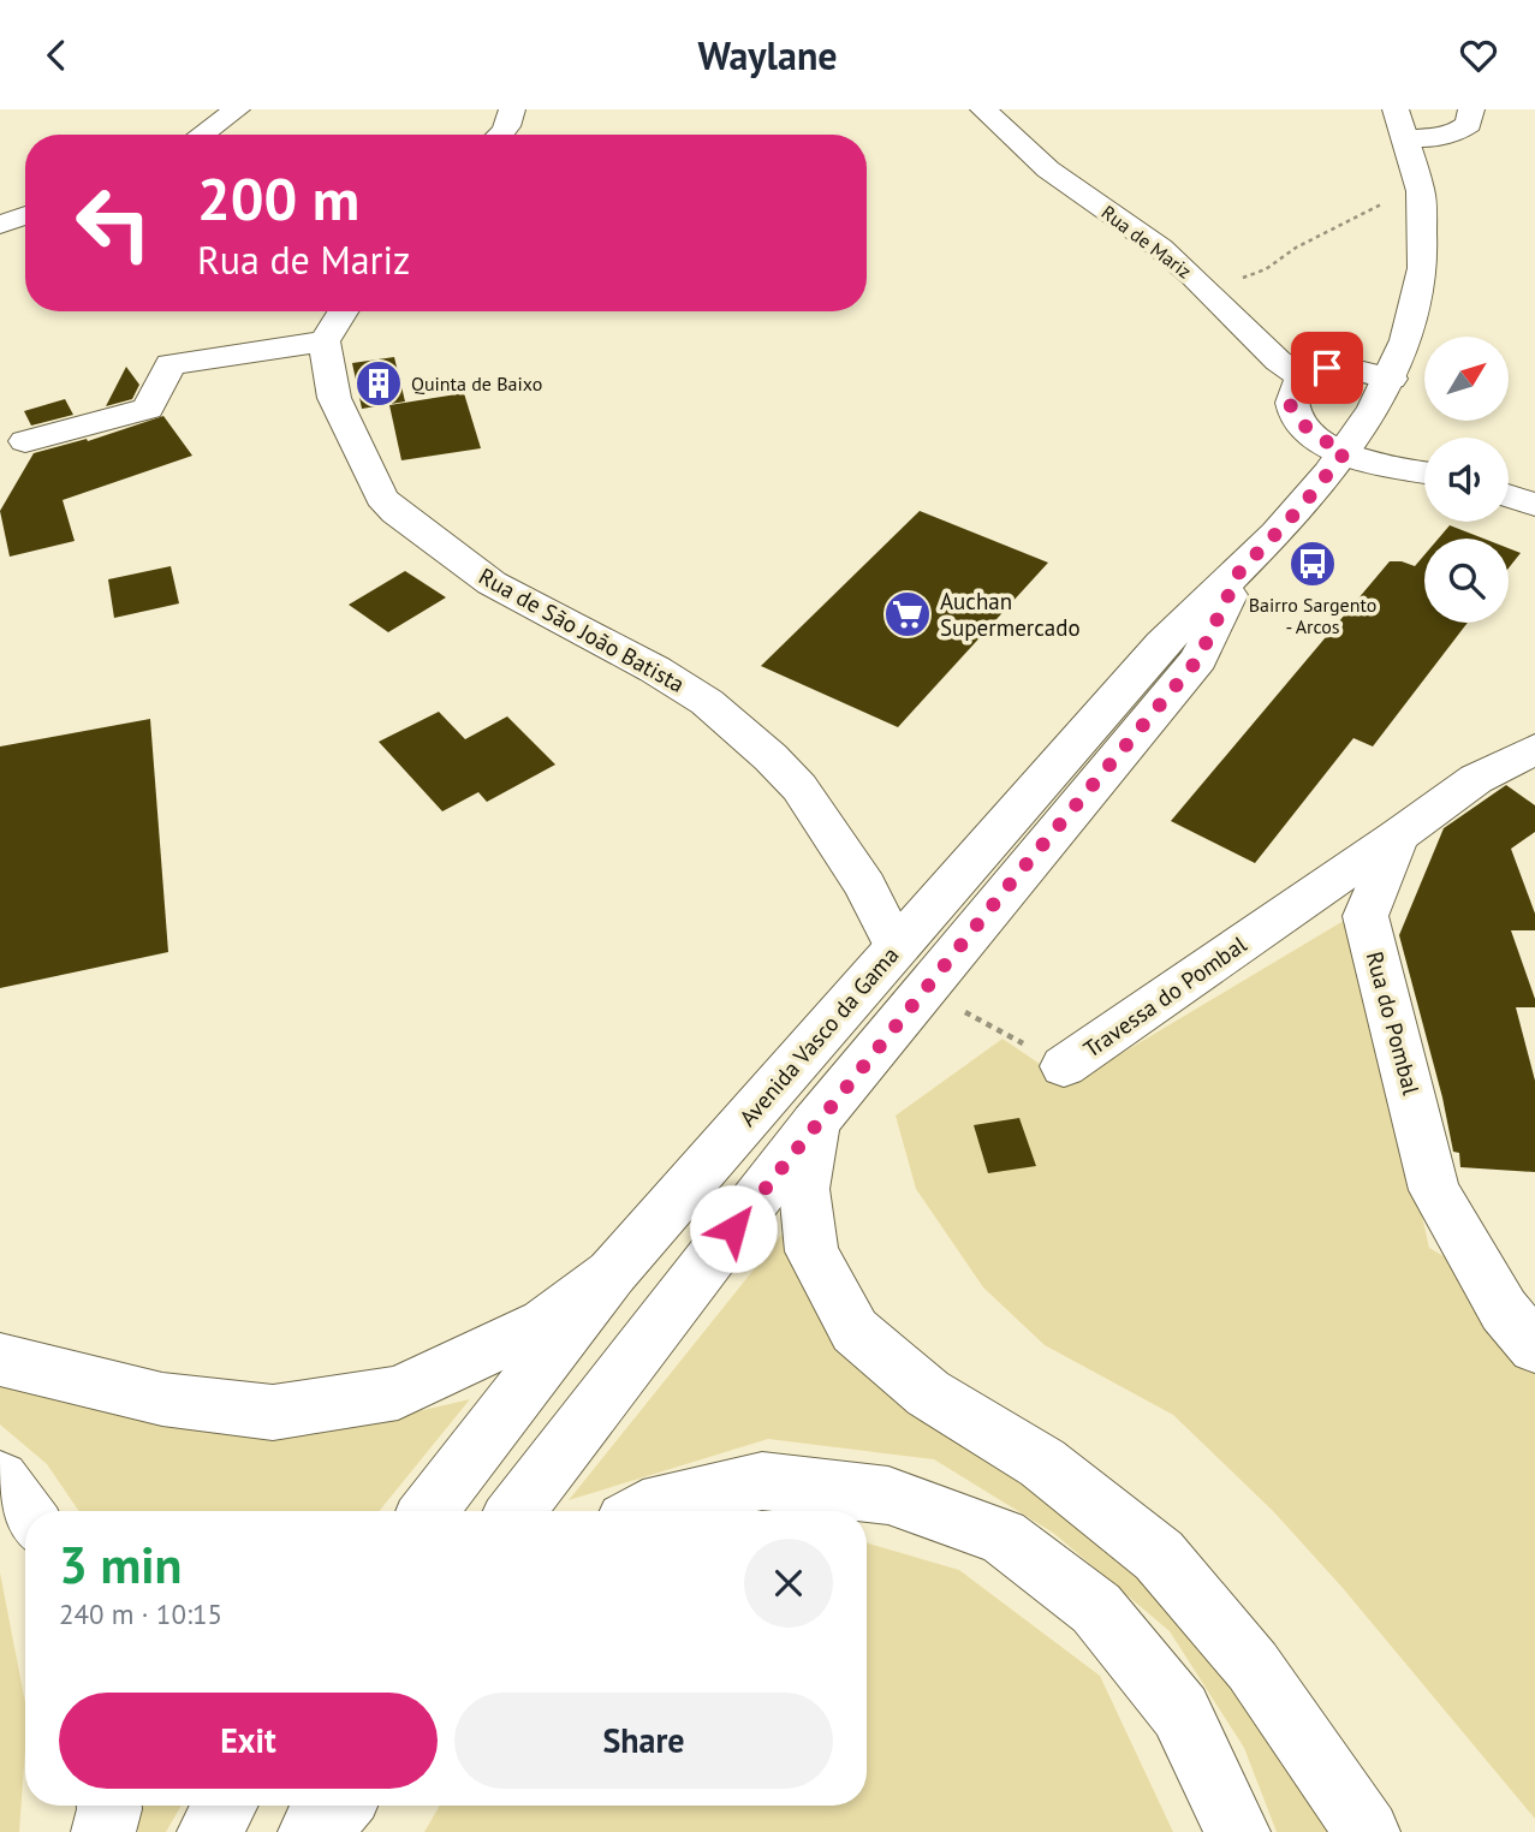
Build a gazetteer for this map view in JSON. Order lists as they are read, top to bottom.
{
  "streets": {
    "main road": [
      "Rua de Mariz",
      "Rua de São João Batista",
      "Travessa do Pombal",
      "Rua do Pombal",
      "Avenida Vasco da Gama"
    ]
  },
  "crossings": [
    ["Rua de São João Batista", "Avenida Vasco da Gama"],
    ["Travessa do Pombal", "Rua do Pombal"],
    ["Travessa do Pombal", "Avenida Vasco da Gama"]
  ],
  "places": {
    "building": ["Quinta de Baixo"],
    "bus stop": ["Bairro Sargento - Arcos"],
    "supermarket": ["Auchan Supermercado"]
  },
  "north": "top right",
  "page": {
    "header": "Waylane",
    "turn": ["200 m", "Rua de Mariz"],
    "heading": ["3 min", "240 m · 10:15"],
    "buttons": ["Exit", "Share"]
  }
}
